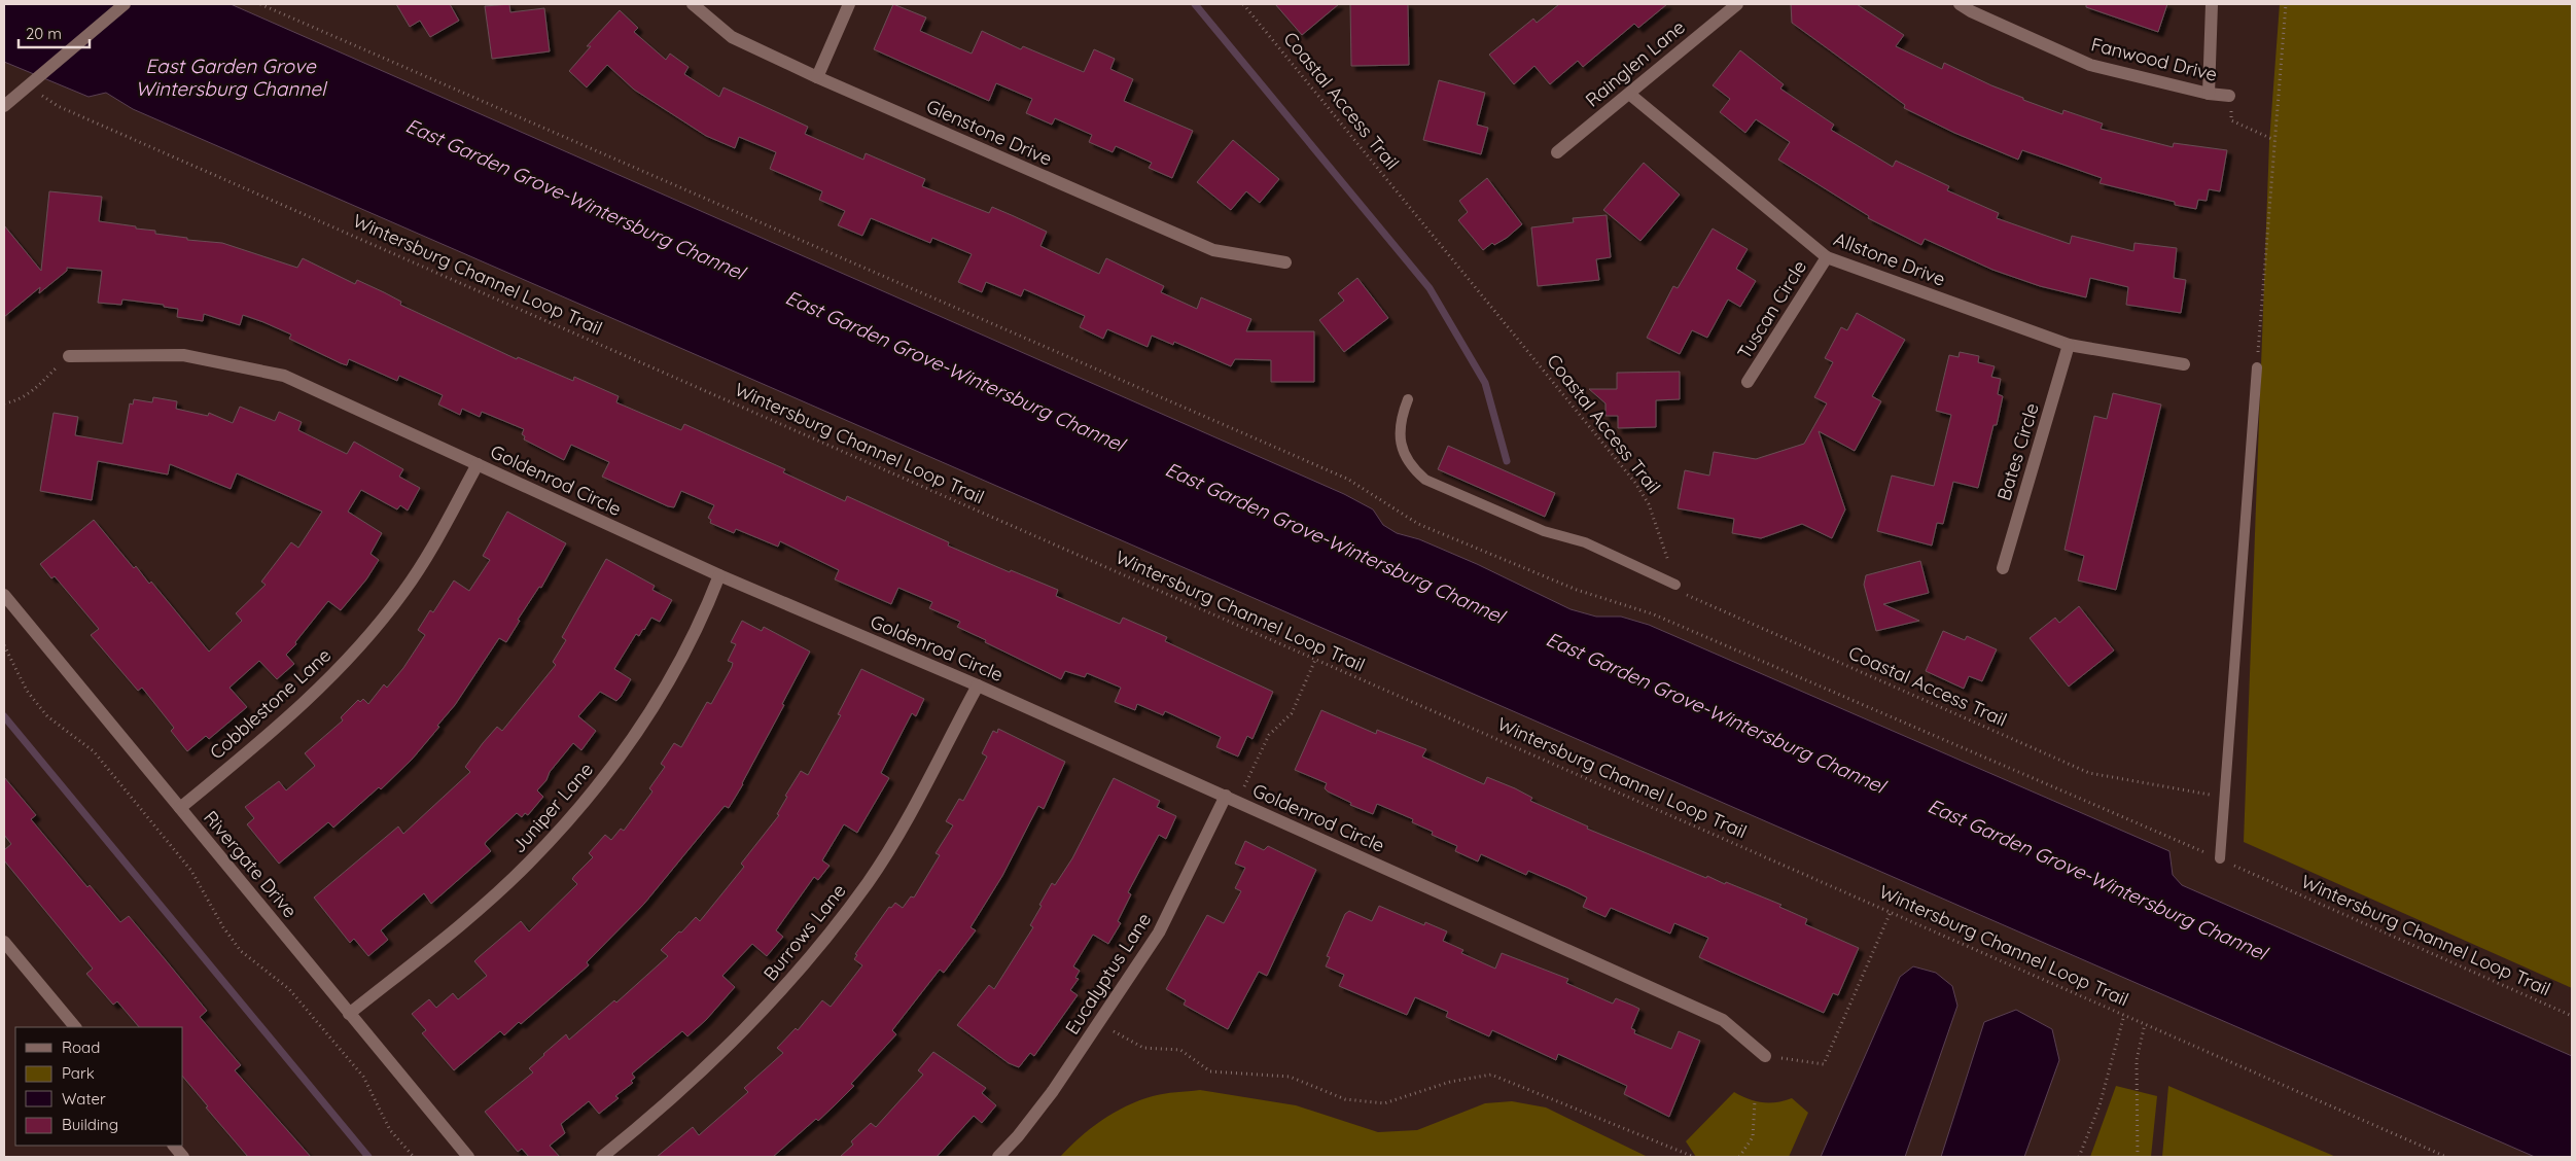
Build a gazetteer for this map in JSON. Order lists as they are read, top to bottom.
{
  "streets": {
    "street": [
      "Fanwood Drive",
      "Rainglen Lane",
      "Glenstone Drive",
      "Allstone Drive",
      "Tuscan Circle",
      "Bates Circle",
      "Goldenrod Circle",
      "Cobblestone Lane",
      "Juniper Lane",
      "Rivergate Drive",
      "Burrows Lane",
      "Eucalyptus Lane"
    ],
    "path": ["Coastal Access Trail", "Wintersburg Channel Loop Trail"]
  },
  "crossings": [
    ["Rainglen Lane", "Allstone Drive"],
    ["Allstone Drive", "Tuscan Circle"],
    ["Allstone Drive", "Bates Circle"],
    ["Goldenrod Circle", "Cobblestone Lane"],
    ["Goldenrod Circle", "Juniper Lane"],
    ["Goldenrod Circle", "Burrows Lane"],
    ["Goldenrod Circle", "Eucalyptus Lane"],
    ["Cobblestone Lane", "Rivergate Drive"],
    ["Juniper Lane", "Rivergate Drive"]
  ],
  "water": ["East Garden Grove Wintersburg Channel", "East Garden Grove-Wintersburg Channel"],
  "legend": [
    "Road",
    "Park",
    "Water",
    "Building"
  ],
  "scale_bar": "20 m"
}
